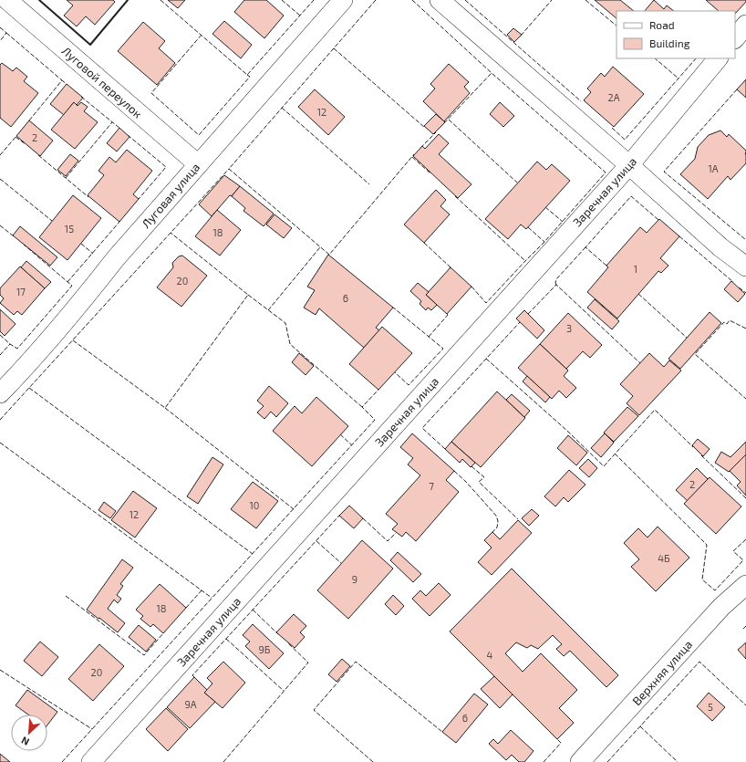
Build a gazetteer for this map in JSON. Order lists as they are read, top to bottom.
{
  "streets": {
    "street": [
      "Луговой переулок",
      "Заречная улица",
      "Луговая улица",
      "Верхняя улица"
    ]
  },
  "crossings": [
    ["Луговой переулок", "Луговая улица"]
  ],
  "house_numbers": [
    "2А",
    "12",
    "2",
    "1А",
    "15",
    "18",
    "1",
    "20",
    "17",
    "6",
    "3",
    "2",
    "7",
    "10",
    "12",
    "4Б",
    "9",
    "18",
    "9Б",
    "4",
    "20",
    "9А",
    "5",
    "6"
  ],
  "legend": ["Road", "Building"],
  "north": "bottom left"
}
